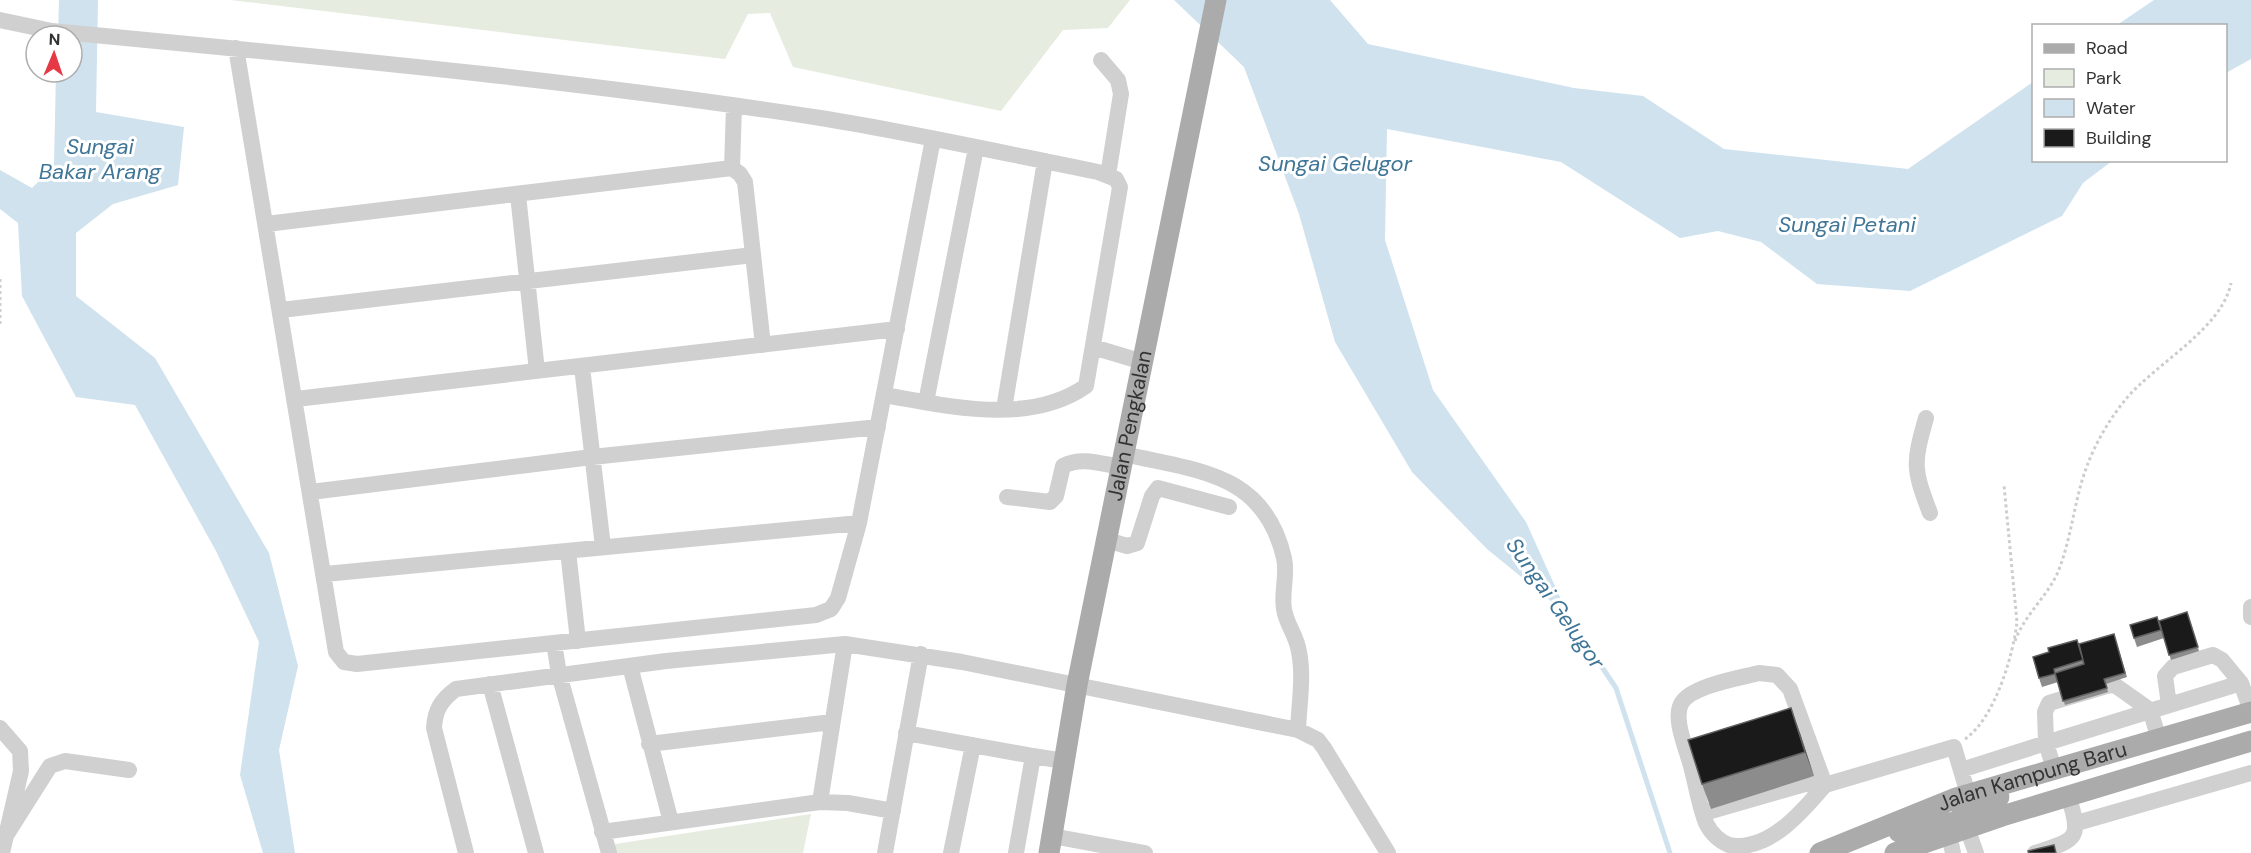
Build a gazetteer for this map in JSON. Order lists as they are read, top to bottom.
{
  "streets": {
    "main road": ["Jalan Pengkalan", "Jalan Kampung Baru"]
  },
  "water": ["Sungai Bakar Arang", "Sungai Gelugor", "Sungai Petani"],
  "legend": [
    "Road",
    "Park",
    "Water",
    "Building"
  ],
  "north": "top"
}
